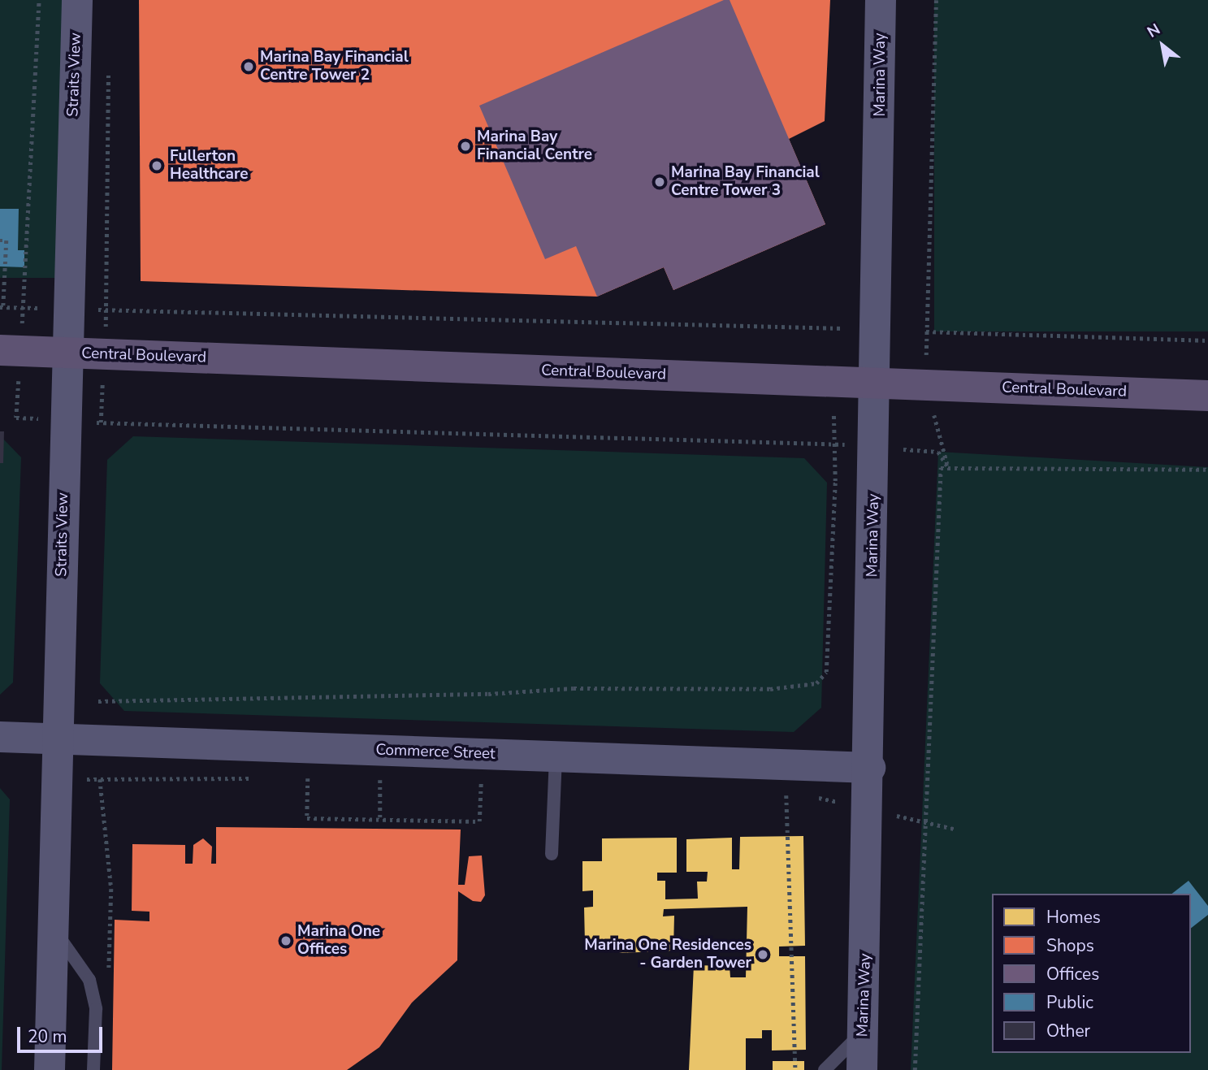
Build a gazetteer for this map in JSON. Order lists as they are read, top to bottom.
{
  "streets": {
    "main road": ["Central Boulevard"],
    "street": ["Straits View", "Marina Way", "Commerce Street"]
  },
  "crossings": [
    ["Straits View", "Central Boulevard"],
    ["Straits View", "Commerce Street"],
    ["Marina Way", "Central Boulevard"],
    ["Marina Way", "Commerce Street"]
  ],
  "places": [
    "Marina Bay Financial Centre Tower 2",
    "Marina Bay Financial Centre",
    "Fullerton Healthcare",
    "Marina Bay Financial Centre Tower 3",
    "Marina One Offices",
    "Marina One Residences - Garden Tower"
  ],
  "legend": [
    "Homes",
    "Shops",
    "Offices",
    "Public",
    "Other"
  ],
  "scale_bar": "20 m",
  "north": "top left"
}
